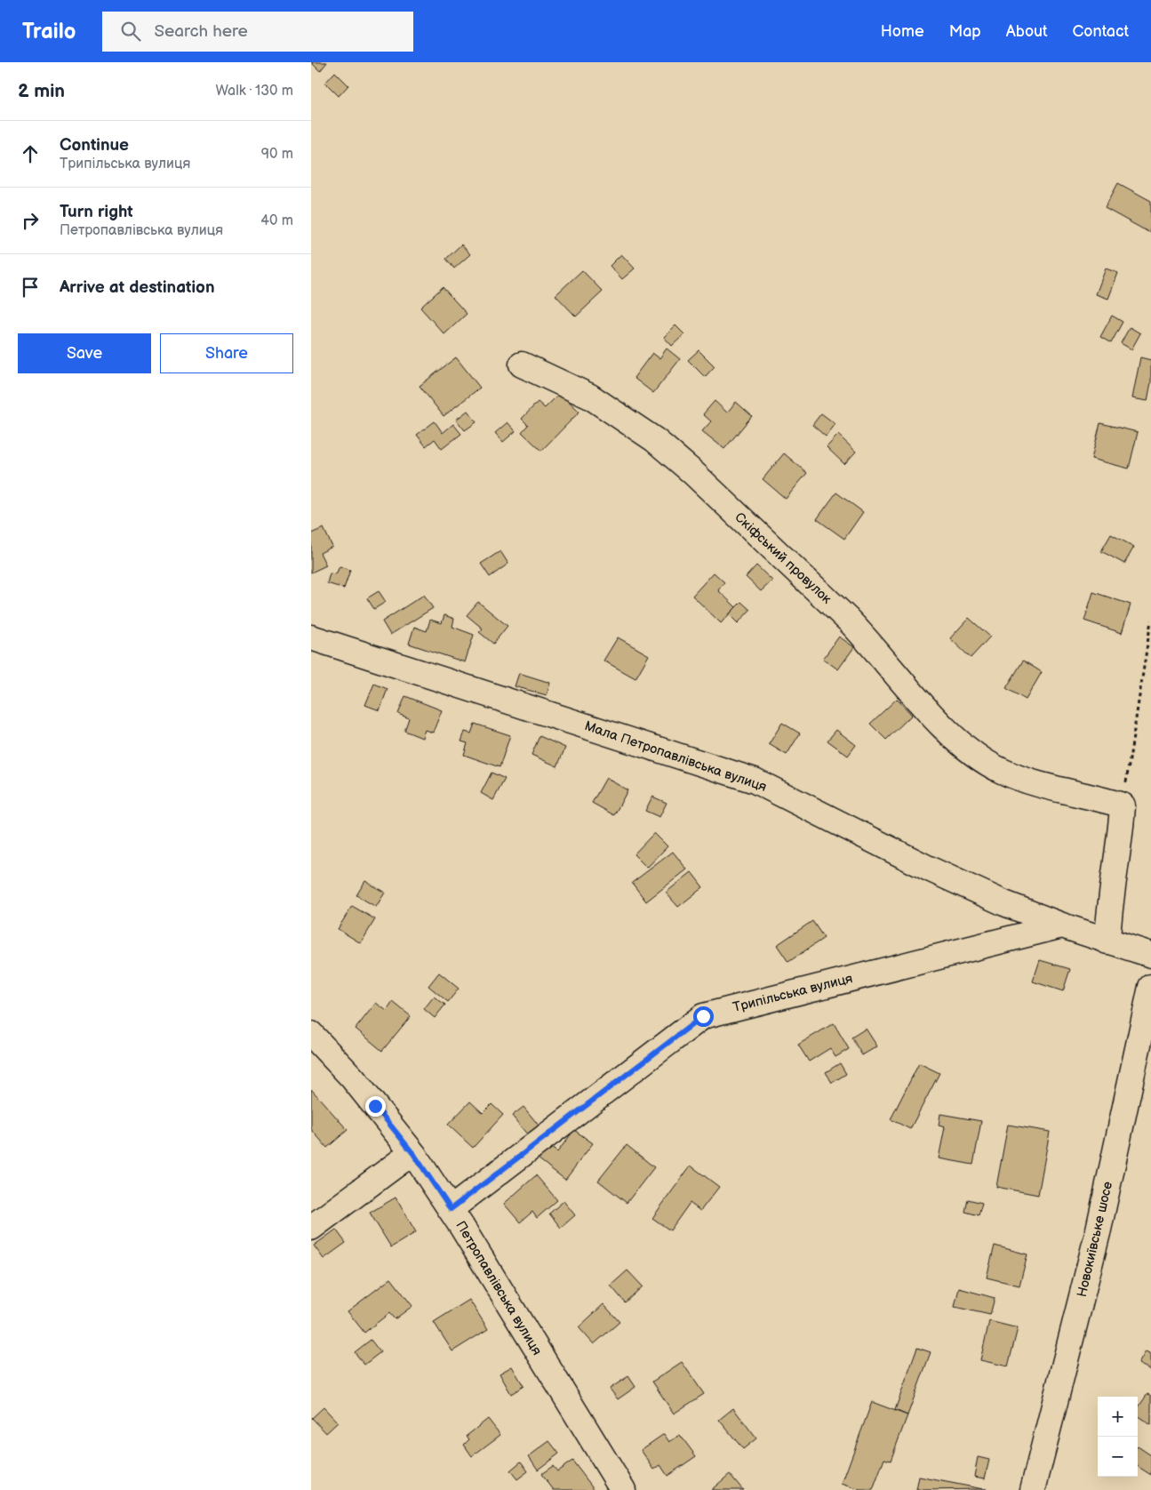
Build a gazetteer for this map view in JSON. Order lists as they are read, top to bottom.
{
  "streets": {
    "street": [
      "Скіфський провулок",
      "Мала Петропавлівська вулиця",
      "Трипільська вулиця",
      "Новокиївське шосе",
      "Петропавлівська вулиця"
    ]
  },
  "crossings": [
    ["Мала Петропавлівська вулиця", "Трипільська вулиця"],
    ["Трипільська вулиця", "Петропавлівська вулиця"]
  ],
  "page": {
    "header": "Trailo",
    "search": "Search here",
    "nav": [
      "Home",
      "Map",
      "About",
      "Contact"
    ],
    "heading": ["2 min", "Walk · 130 m"],
    "list": [
      ["Continue", "Трипільська вулиця", "90 m"],
      ["Turn right", "Петропавлівська вулиця", "40 m"],
      "Arrive at destination"
    ],
    "buttons": ["Save", "Share"],
    "map_buttons": ["+", "−"]
  }
}
